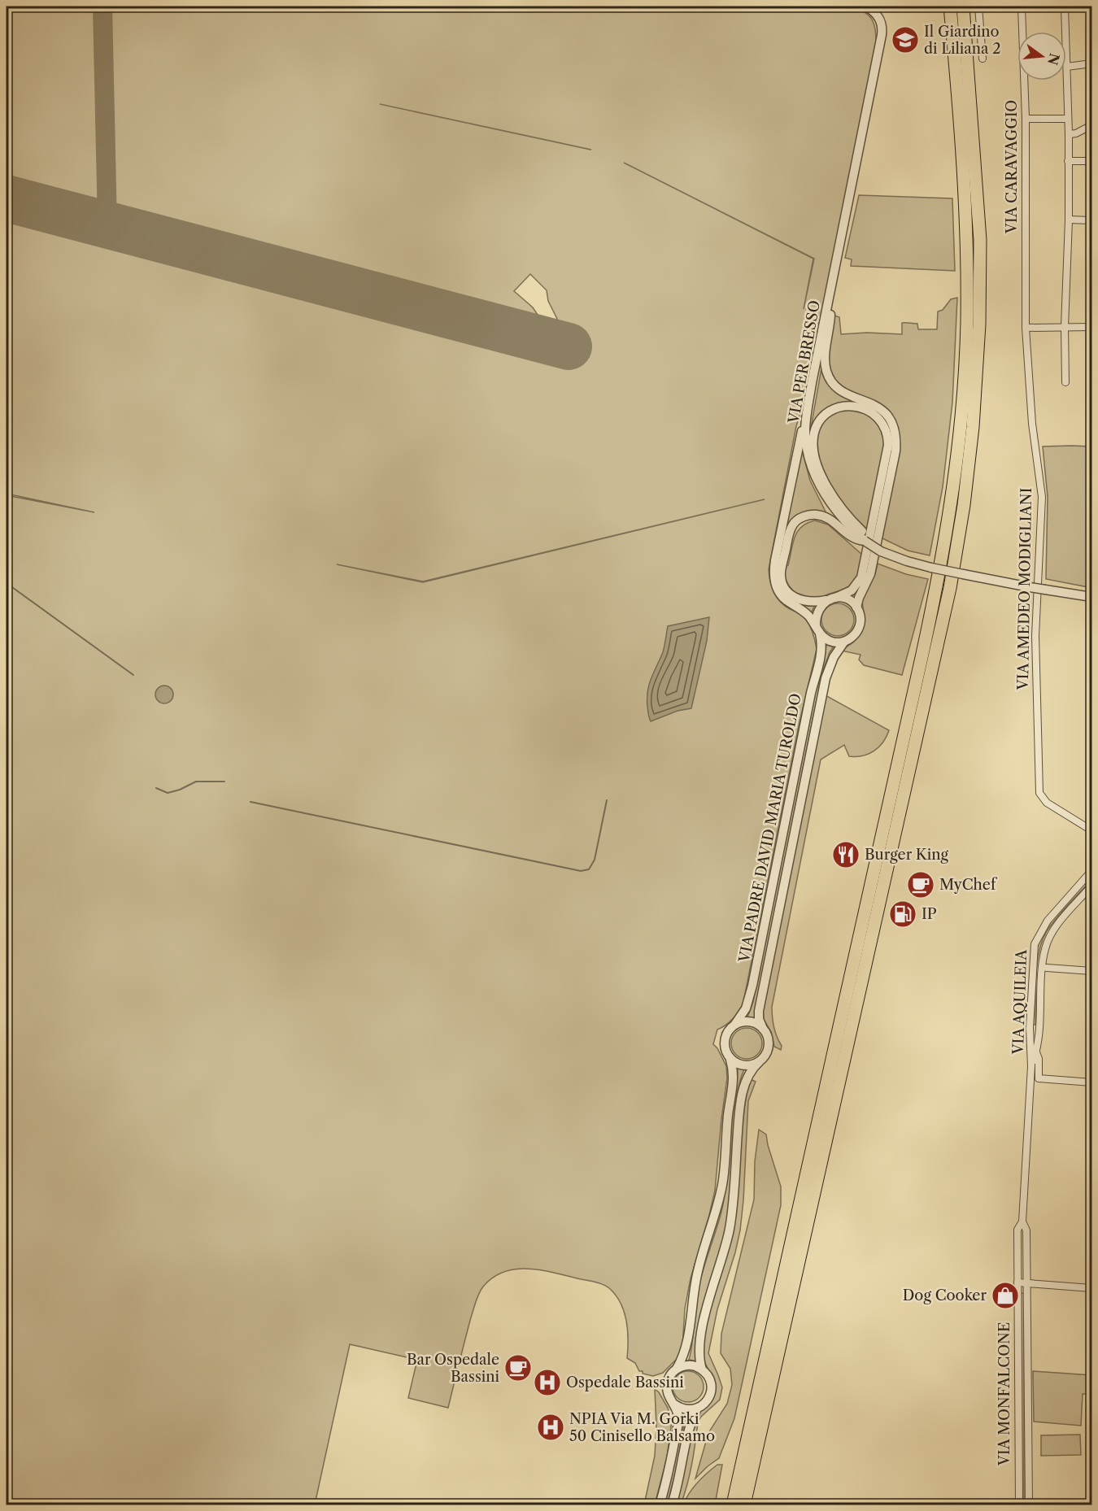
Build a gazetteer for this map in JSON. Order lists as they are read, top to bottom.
{
  "streets": {
    "street": [
      "VIA CARAVAGGIO",
      "VIA PER BRESSO",
      "VIA AMEDEO MODIGLIANI",
      "VIA PADRE DAVID MARIA TUROLDO",
      "VIA AQUILEIA",
      "VIA MONFALCONE"
    ]
  },
  "crossings": [
    ["VIA CARAVAGGIO", "VIA AMEDEO MODIGLIANI"],
    ["VIA AQUILEIA", "VIA MONFALCONE"]
  ],
  "places": {
    "school or university": ["Il Giardino di Liliana 2"],
    "restaurant": ["Burger King"],
    "cafe": ["MyChef", "Bar Ospedale Bassini"],
    "fuel station": ["IP"],
    "shop": ["Dog Cooker"],
    "hospital": ["Ospedale Bassini", "NPIA Via M. Gorki 50 Cinisello Balsamo"]
  },
  "north": "right"
}
